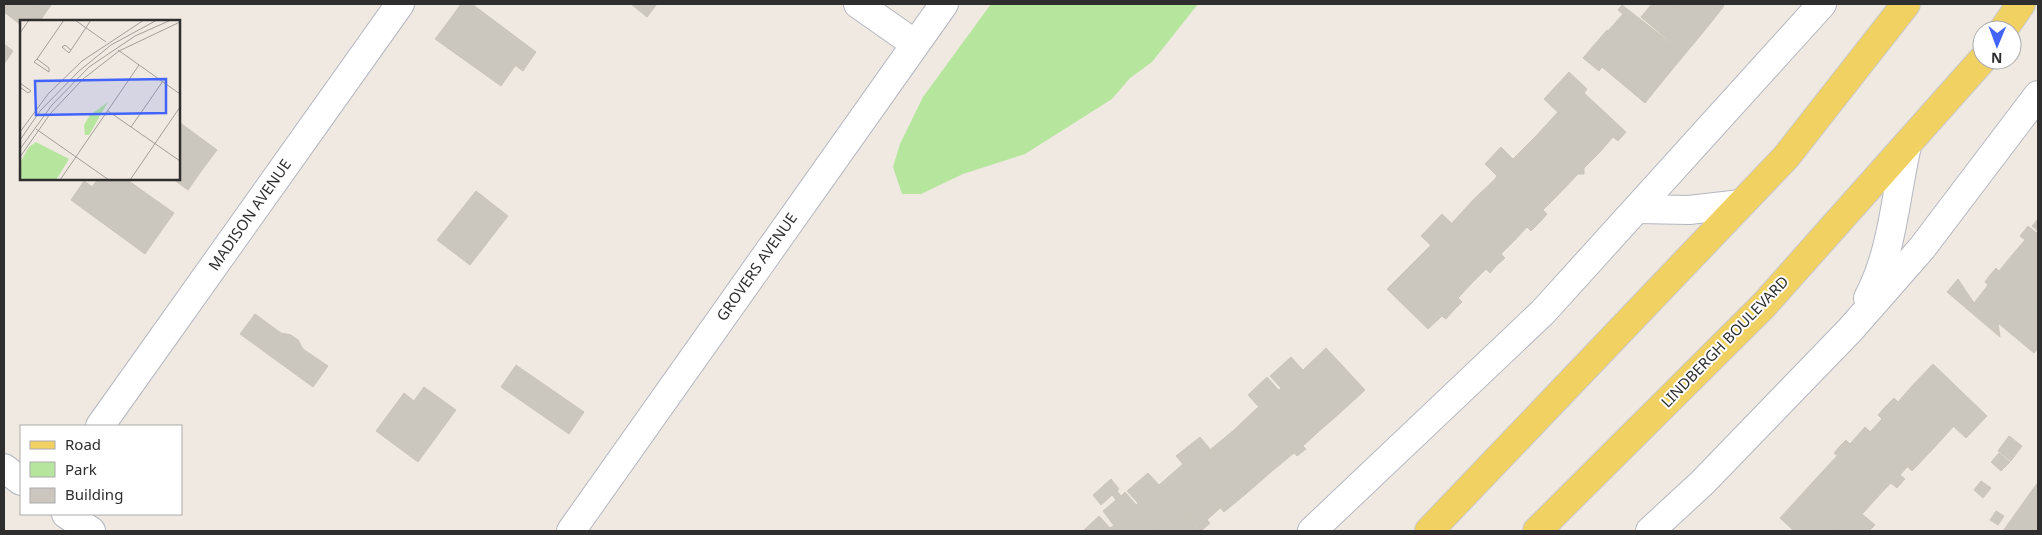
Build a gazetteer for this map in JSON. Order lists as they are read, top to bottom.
{
  "streets": {
    "main road": ["LINDBERGH BOULEVARD"],
    "street": ["MADISON AVENUE", "GROVERS AVENUE"]
  },
  "legend": ["Road", "Park", "Building"],
  "north": "bottom"
}
